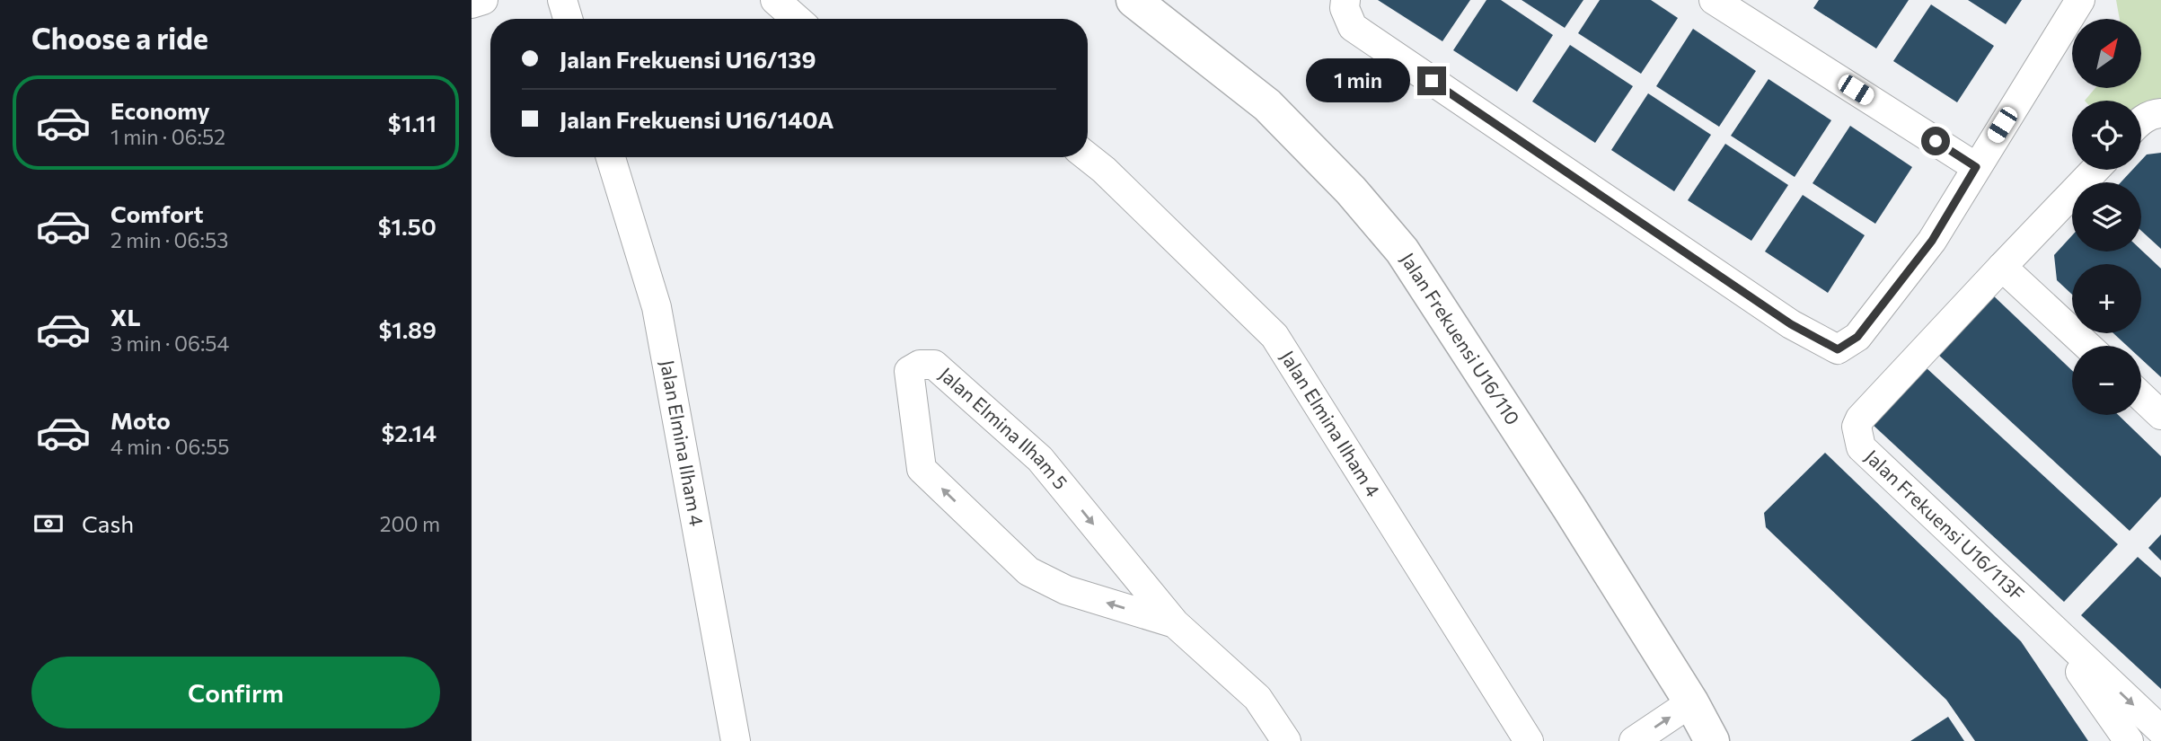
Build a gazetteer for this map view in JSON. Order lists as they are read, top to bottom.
{
  "streets": {
    "street": [
      "Jalan Frekuensi U16/110",
      "Jalan Elmina Ilham 4",
      "Jalan Elmina Ilham 5",
      "Jalan Frekuensi U16/113F"
    ]
  },
  "north": "top right",
  "page": {
    "heading": "Choose a ride",
    "map_buttons": ["+", "−"],
    "banner": ["Jalan Frekuensi U16/139", "Jalan Frekuensi U16/140A"],
    "bubble": "1 min",
    "list": [
      {
        "name": "Economy",
        "note": "1 min · 06:52",
        "value": "$1.11"
      },
      {
        "name": "Comfort",
        "note": "2 min · 06:53",
        "value": "$1.50"
      },
      {
        "name": "XL",
        "note": "3 min · 06:54",
        "value": "$1.89"
      },
      {
        "name": "Moto",
        "note": "4 min · 06:55",
        "value": "$2.14"
      }
    ],
    "pay": ["Cash", "200 m"],
    "buttons": "Confirm"
  }
}
